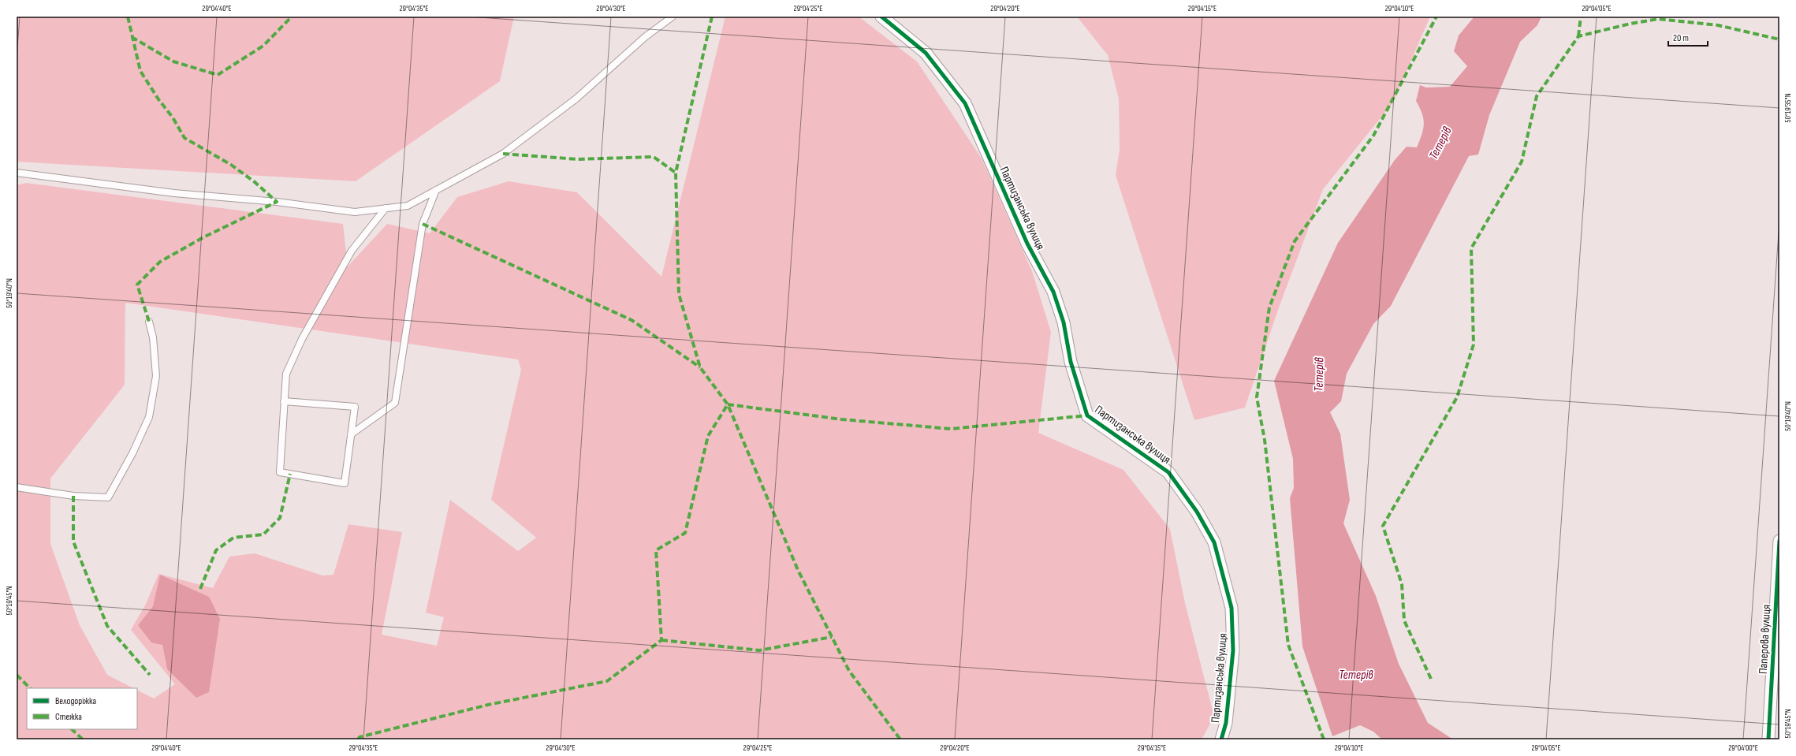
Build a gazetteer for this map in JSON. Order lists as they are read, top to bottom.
{
  "streets": {
    "street": ["Партизанська вулиця", "Паперова вулиця"]
  },
  "water": ["Тетерів"],
  "legend": ["Велодоріжка", "Стежка"],
  "scale_bar": "20 m",
  "coordinates": [
    "29°04'40\"E",
    "29°04'35\"E",
    "29°04'30\"E",
    "29°04'25\"E",
    "29°04'20\"E",
    "29°04'15\"E",
    "29°04'10\"E",
    "29°04'05\"E",
    "50°19'35\"N",
    "50°19'40\"N",
    "50°19'45\"N",
    "29°04'00\"E"
  ]
}
